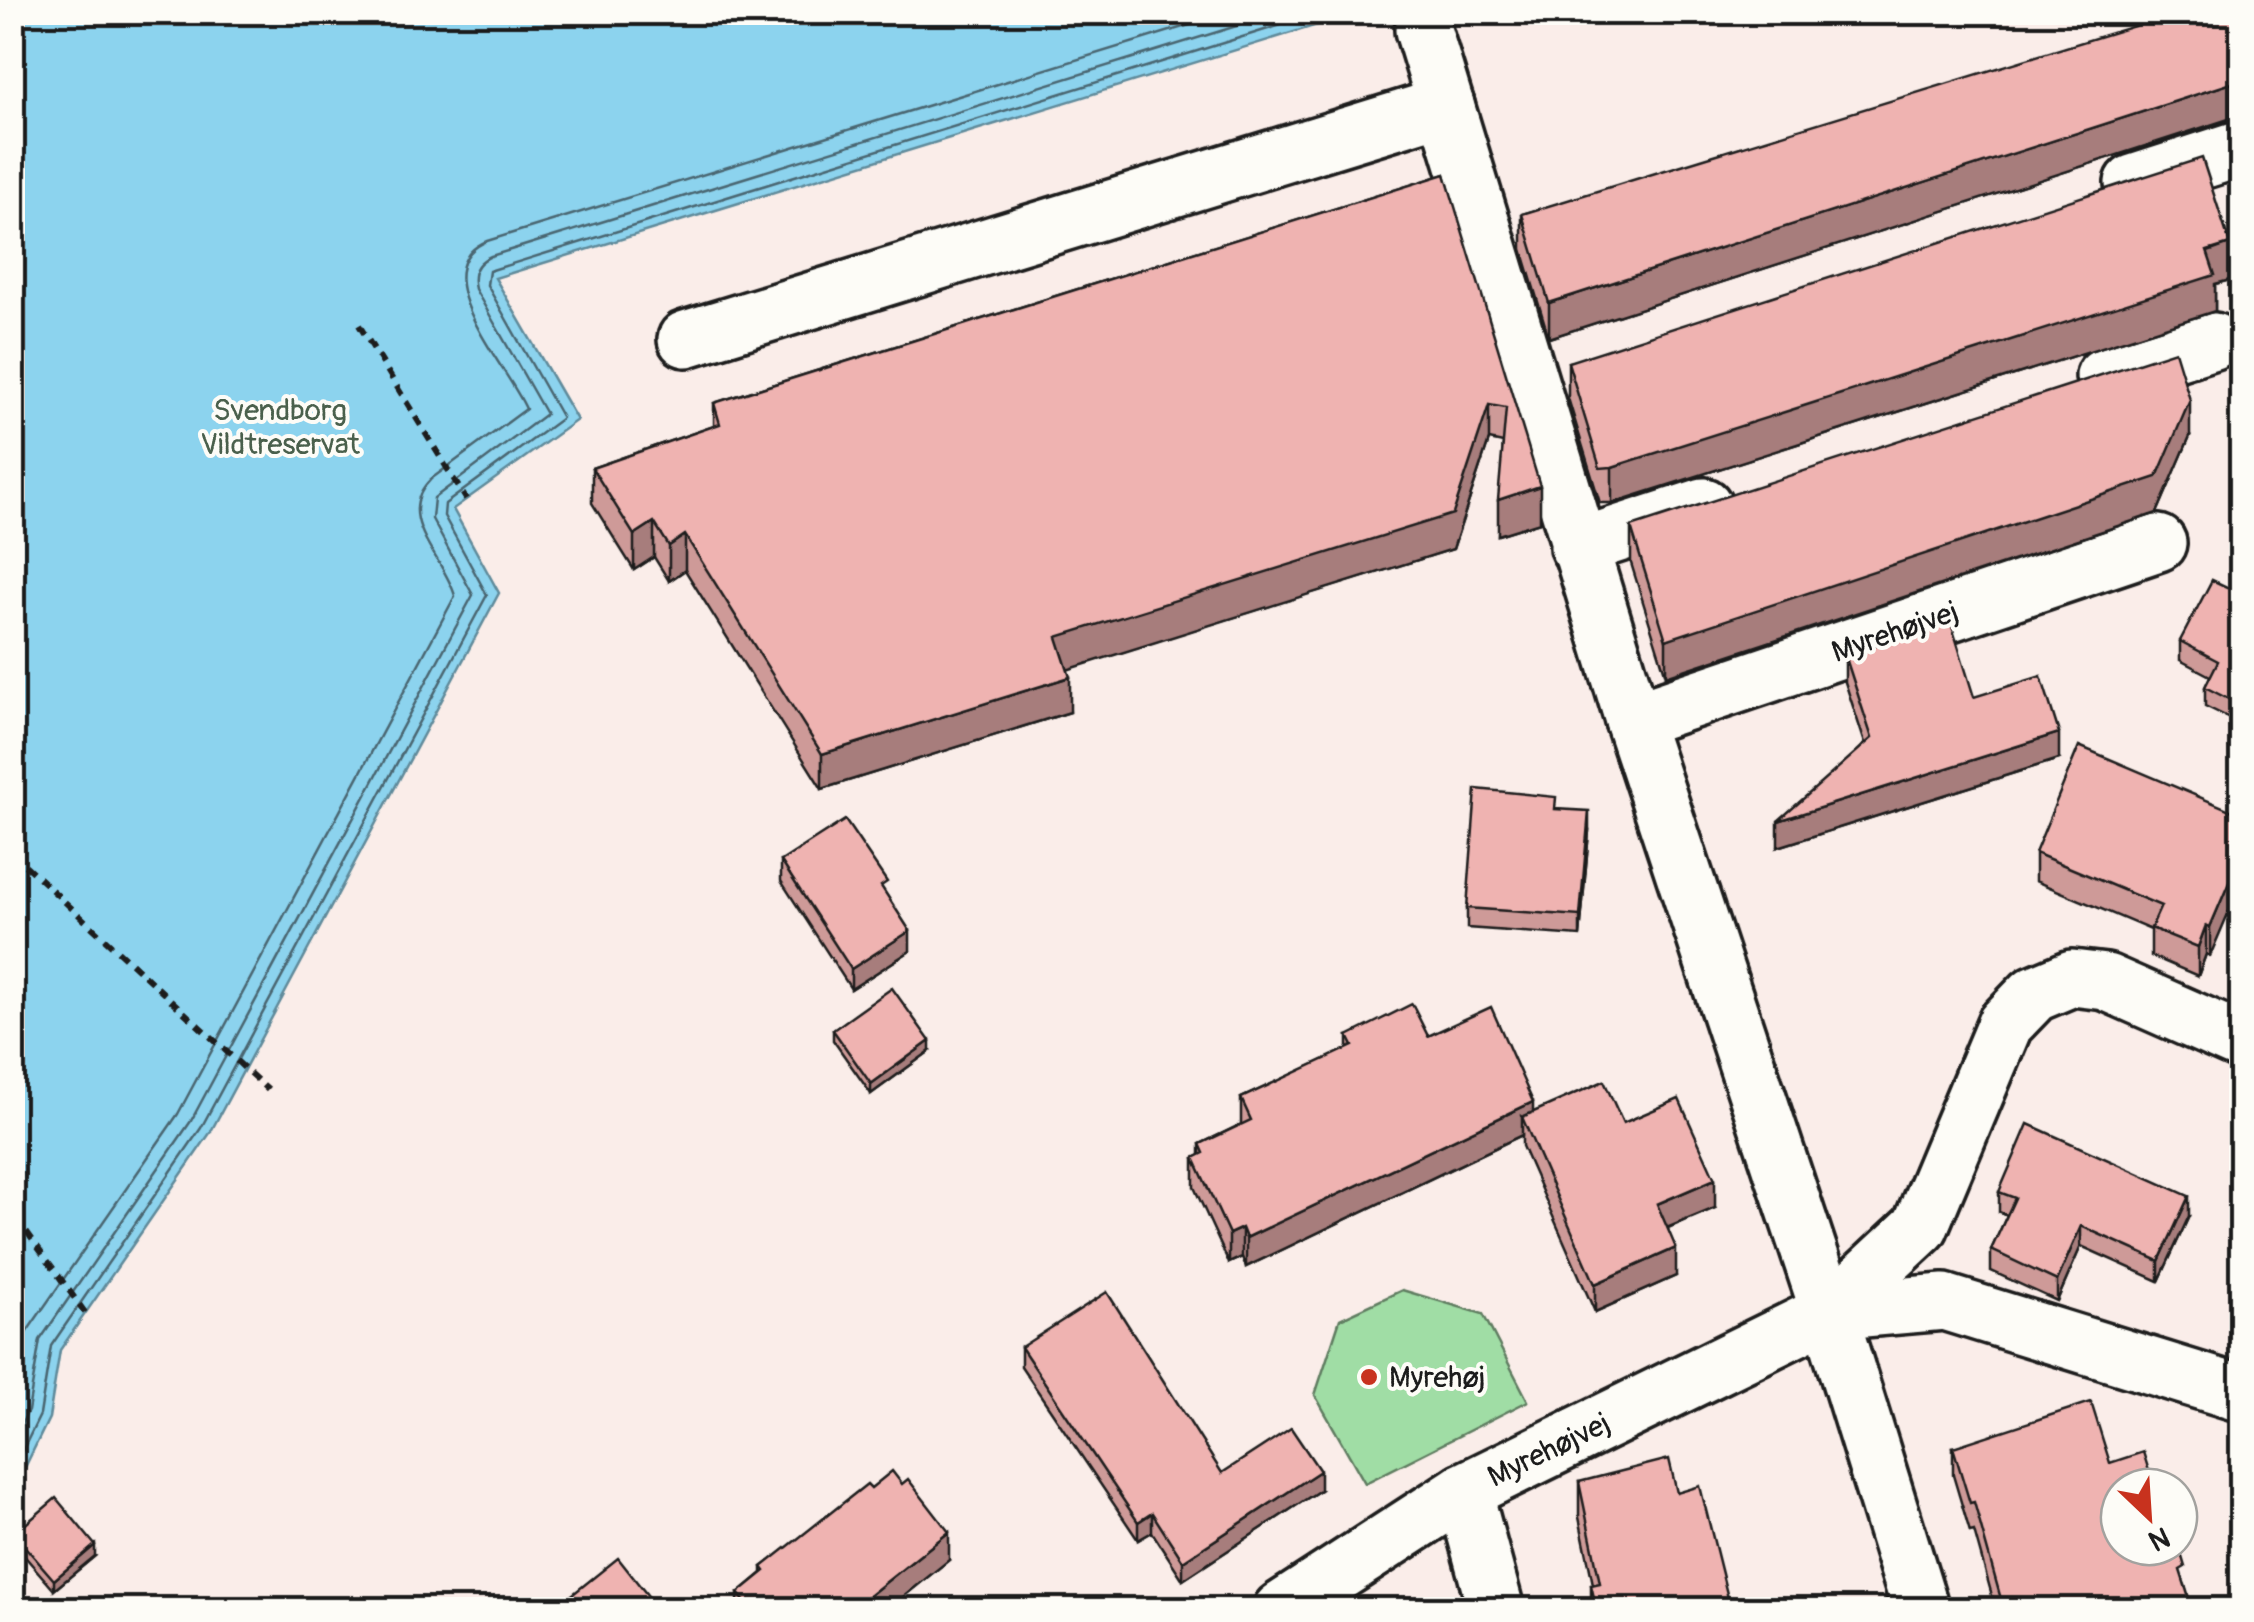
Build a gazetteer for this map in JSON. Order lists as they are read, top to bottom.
{
  "streets": {
    "street": ["Myrehøjvej"]
  },
  "parks": ["Svendborg Vildtreservat"],
  "places": ["Myrehøj"],
  "north": "bottom right"
}
